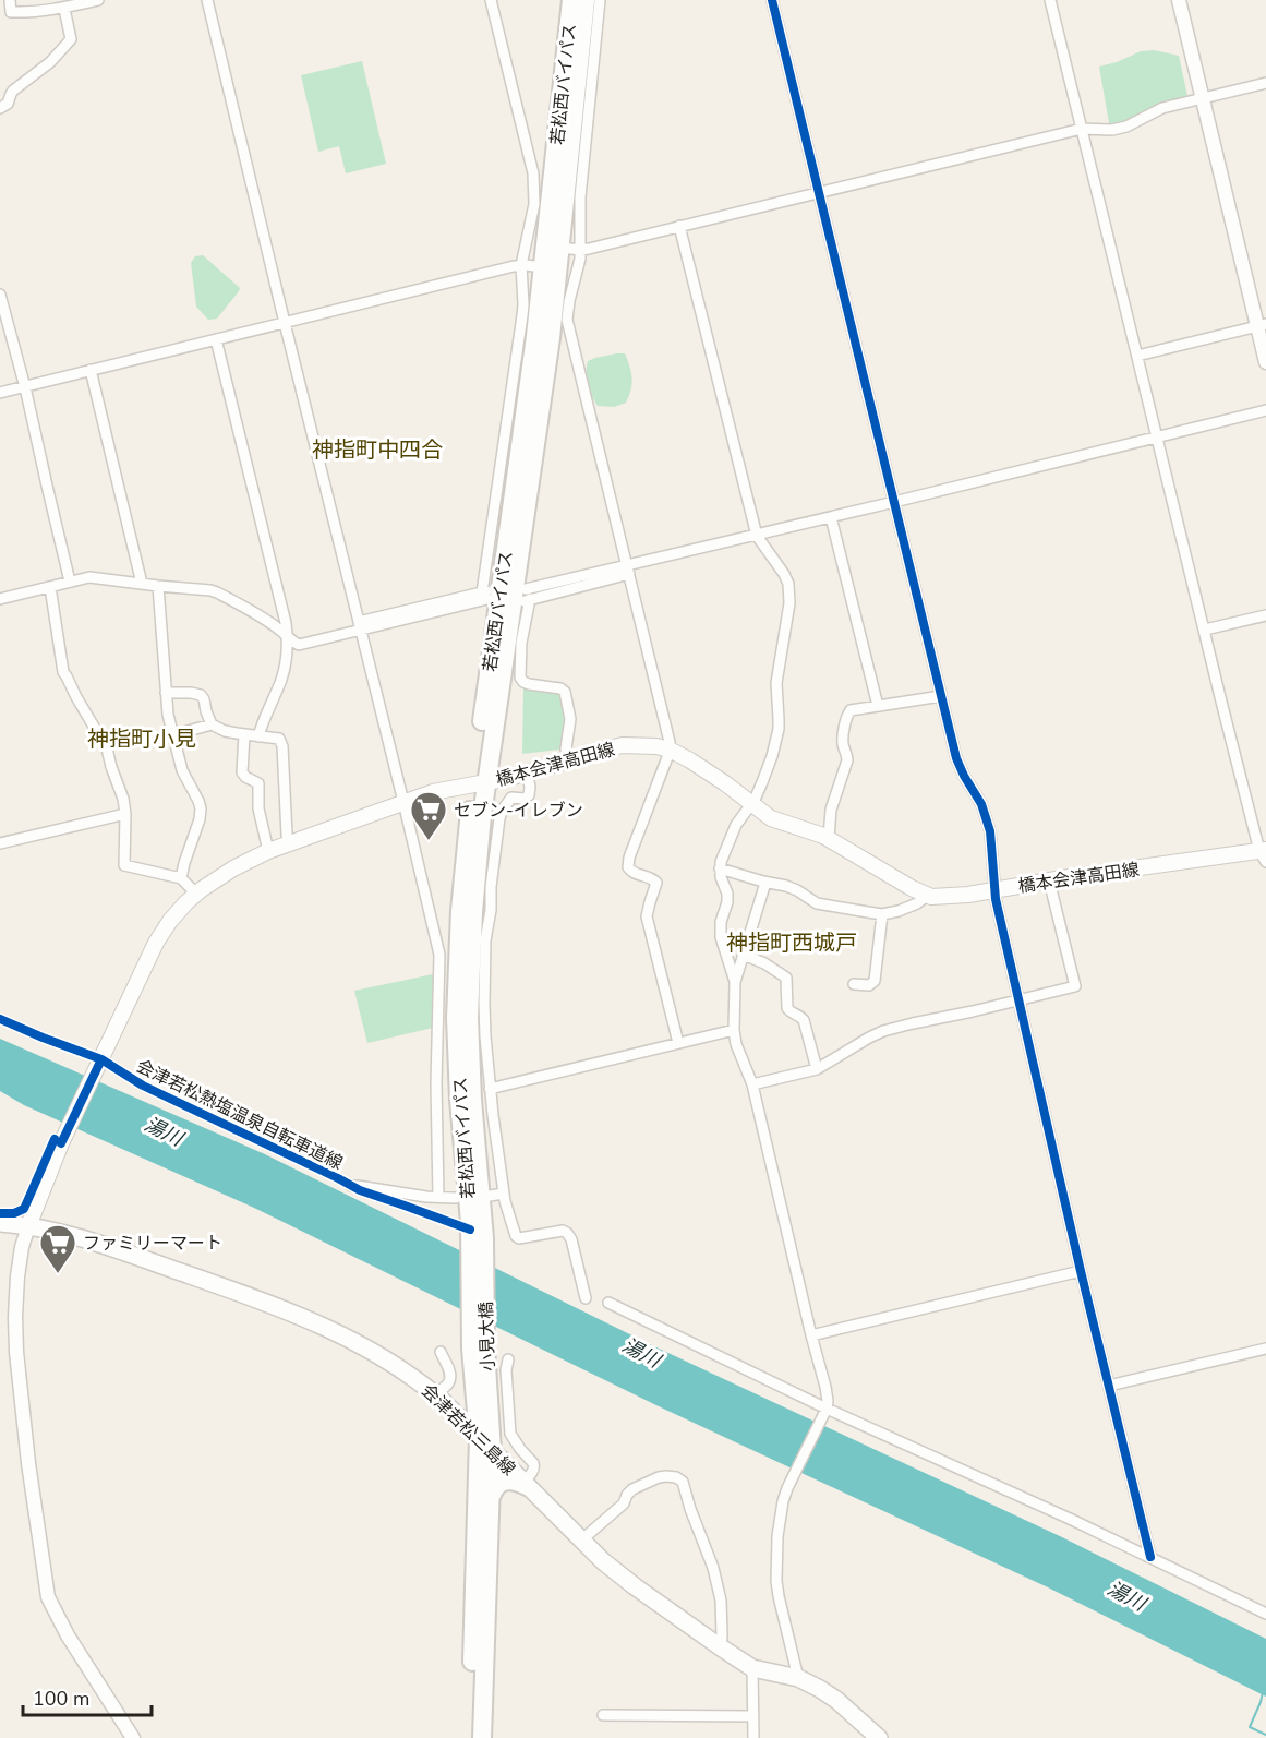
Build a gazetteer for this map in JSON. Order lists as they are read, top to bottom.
{
  "streets": {
    "highway": ["若松西バイパス", "小見大橋"],
    "main road": ["橋本会津高田線", "会津若松三島線"],
    "cycle path": ["会津若松熱塩温泉自転車道線"]
  },
  "crossings": [
    ["若松西バイパス", "橋本会津高田線"],
    ["若松西バイパス", "小見大橋"],
    ["橋本会津高田線", "会津若松三島線"],
    ["小見大橋", "会津若松三島線"]
  ],
  "districts": ["神指町中四合", "神指町小見", "神指町西城戸"],
  "water": ["湯川"],
  "places": {
    "supermarket": ["セブン-イレブン", "ファミリーマート"]
  },
  "scale_bar": "100 m"
}
